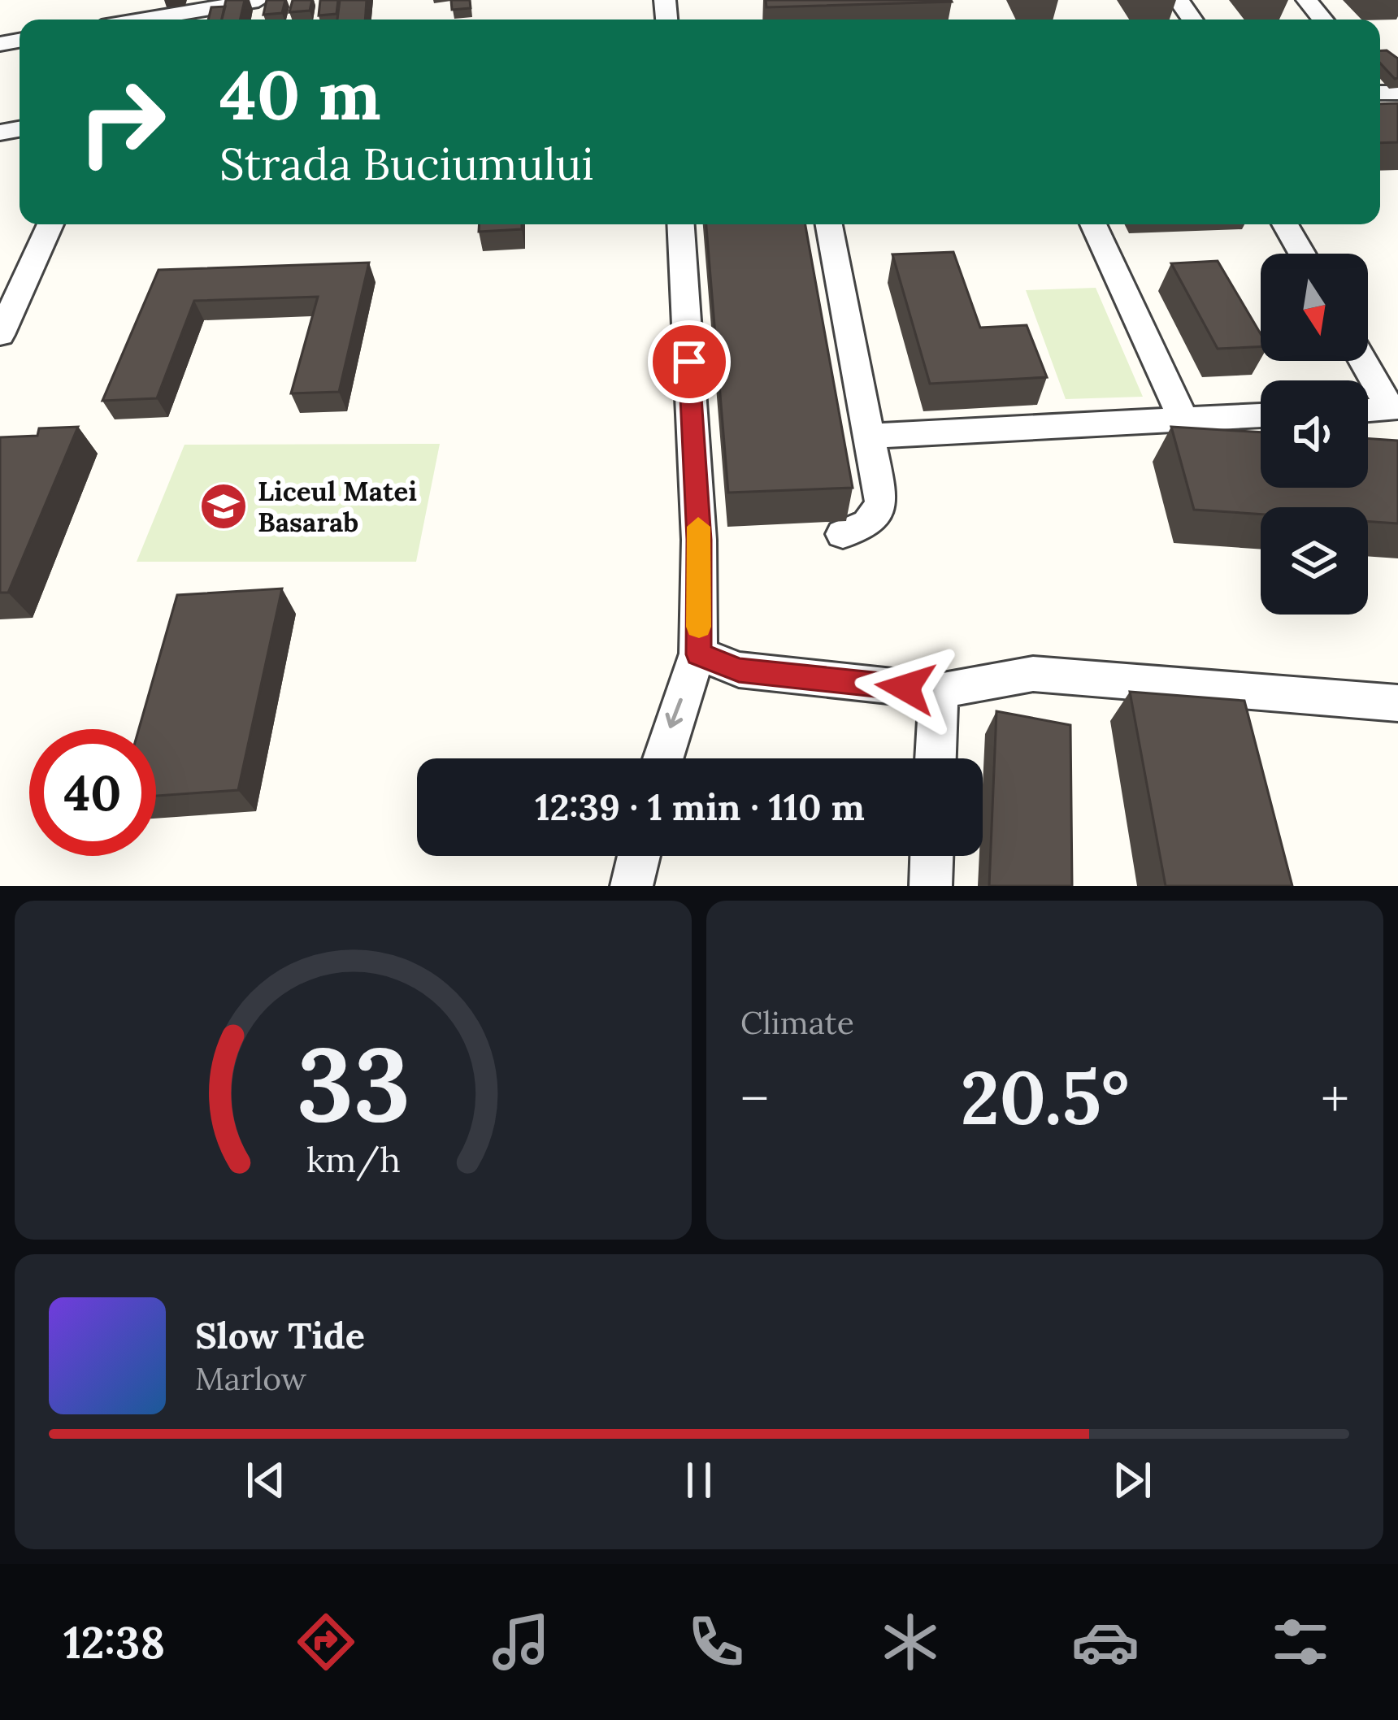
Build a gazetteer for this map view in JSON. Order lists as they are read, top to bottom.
{
  "places": {
    "school or university": ["Liceul Matei Basarab"]
  },
  "north": "bottom",
  "page": {
    "turn": ["40 m", "Strada Buciumului"],
    "limit": "40",
    "trip": "12:39 · 1 min · 110 m",
    "tile": "Climate",
    "heat": ["−", "20.5°", "+"],
    "song": ["Slow Tide", "Marlow"],
    "tabs": "12:38",
    "gauge": ["33", "km/h"]
  }
}
